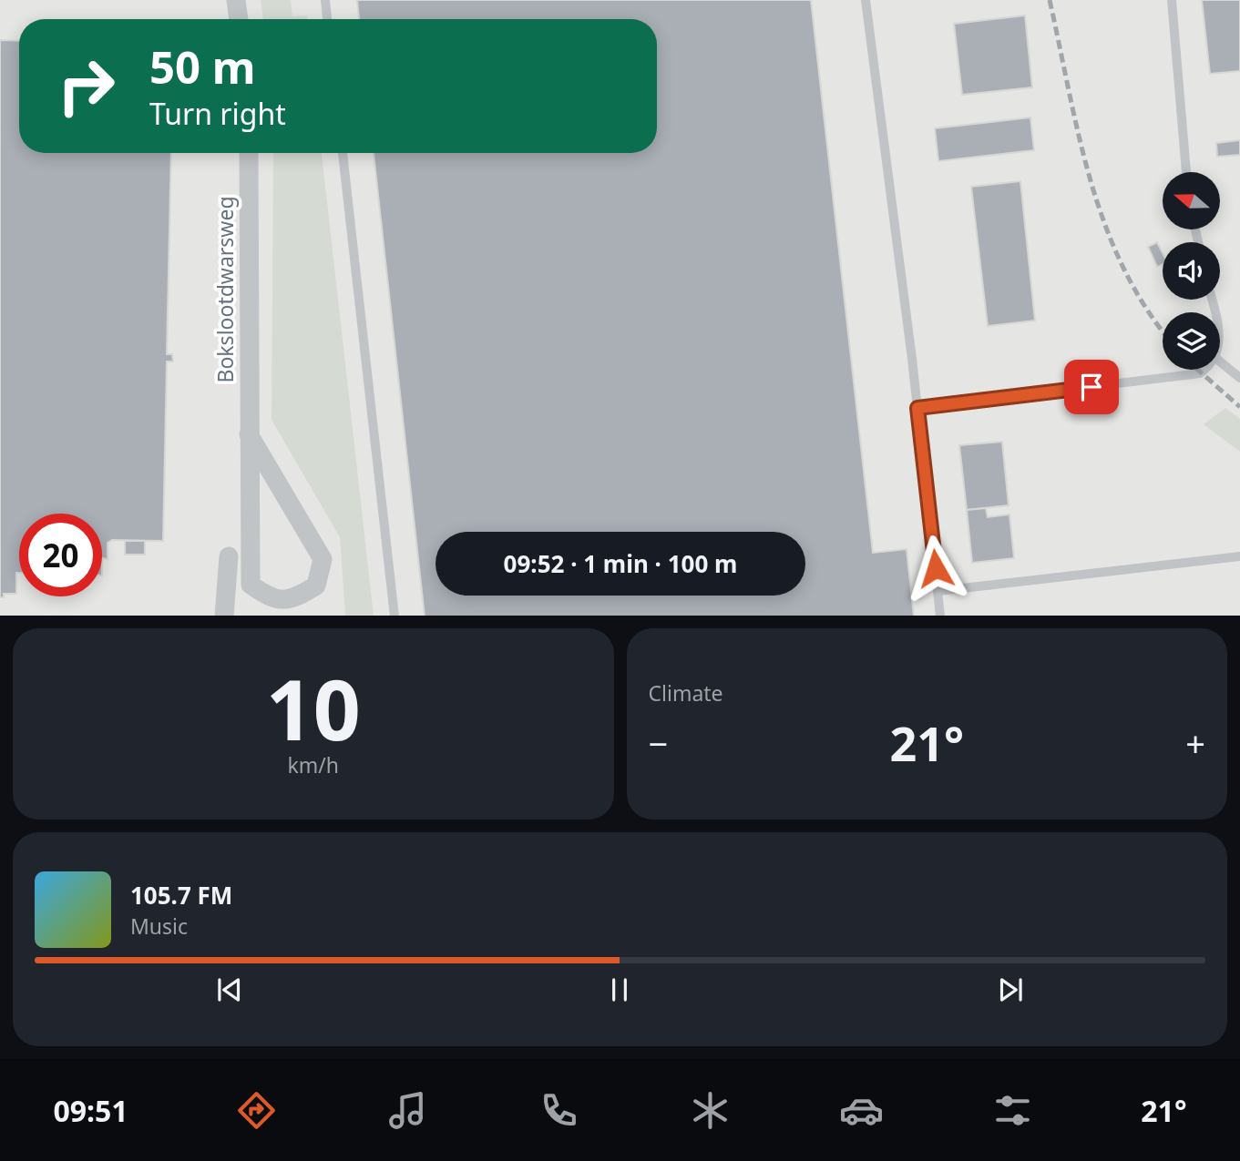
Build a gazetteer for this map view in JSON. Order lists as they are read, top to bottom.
{
  "streets": {
    "street": ["Bokslootdwarsweg"]
  },
  "north": "left",
  "page": {
    "turn": ["50 m", "Turn right"],
    "limit": "20",
    "trip": "09:52 · 1 min · 100 m",
    "tile": [
      ["10", "km/h"],
      "Climate"
    ],
    "heat": ["−", "21°", "+"],
    "song": ["105.7 FM", "Music"],
    "tabs": ["09:51", "21°"]
  }
}
